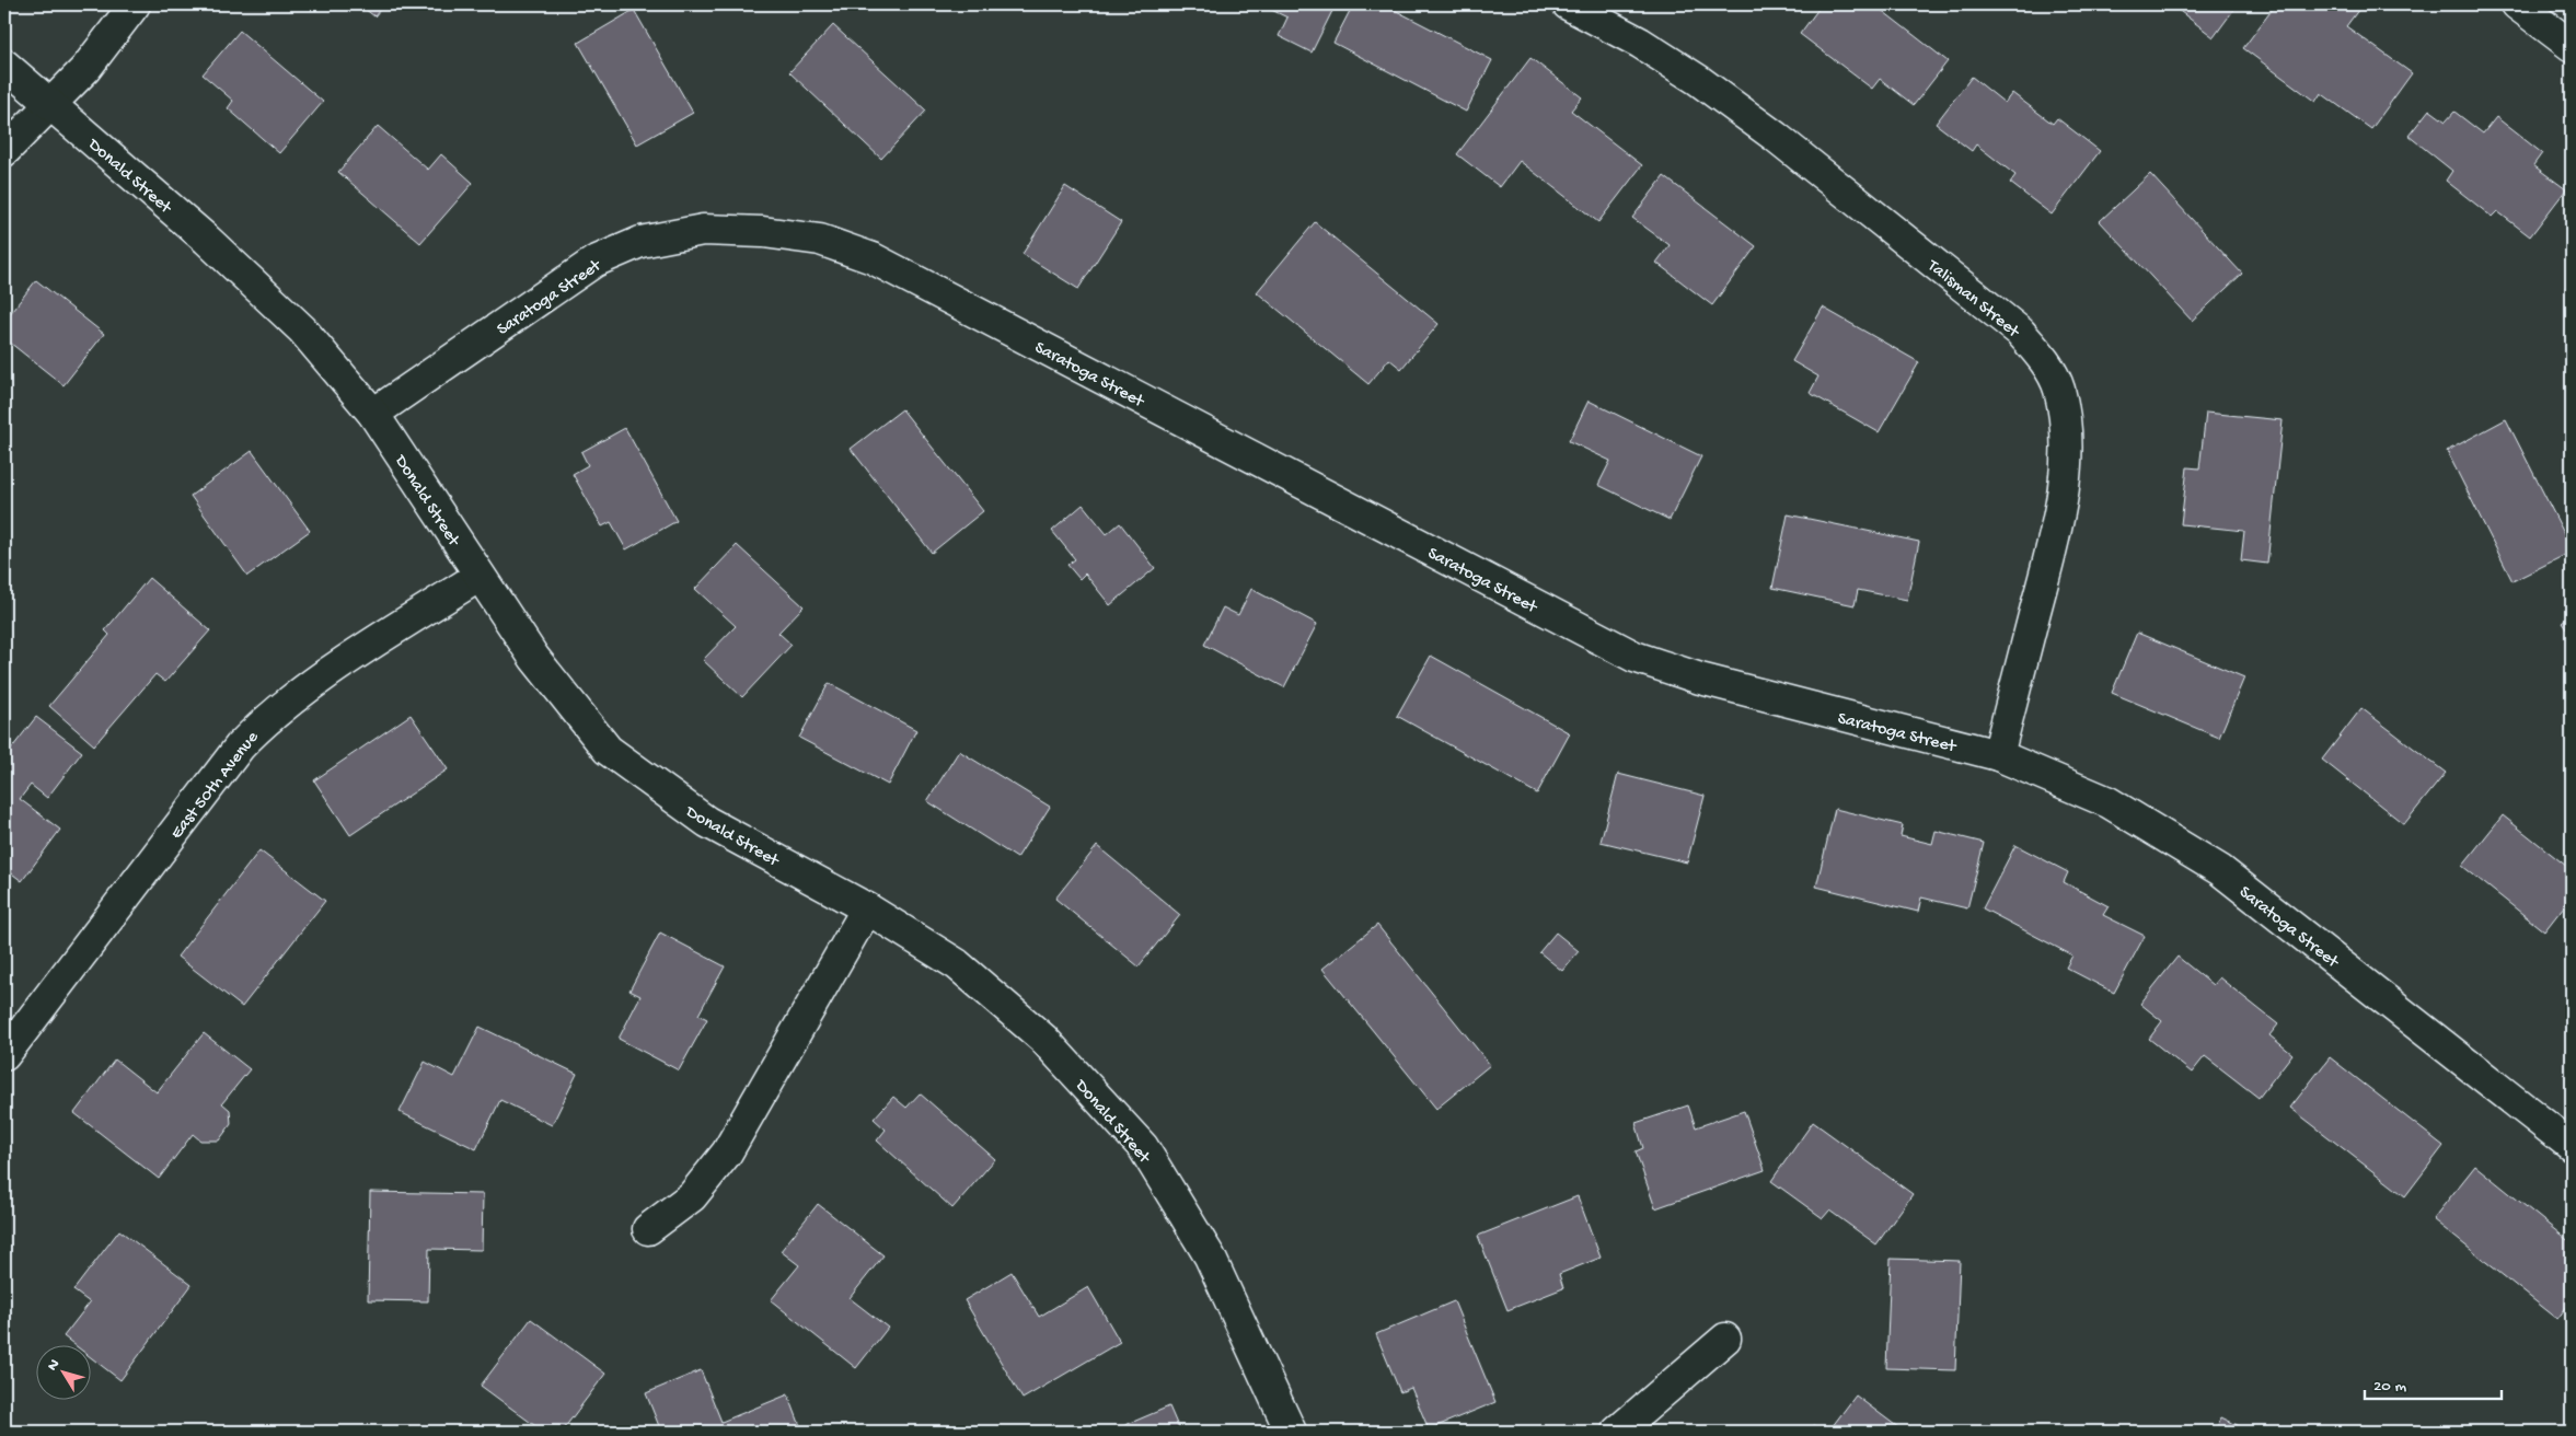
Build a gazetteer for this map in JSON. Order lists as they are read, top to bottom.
{
  "streets": {
    "street": [
      "Donald Street",
      "Saratoga Street",
      "Talisman Street",
      "East 50th Avenue"
    ]
  },
  "crossings": [
    ["Donald Street", "Saratoga Street"],
    ["Donald Street", "East 50th Avenue"],
    ["Saratoga Street", "Talisman Street"]
  ],
  "scale_bar": "20 m",
  "north": "top left"
}
